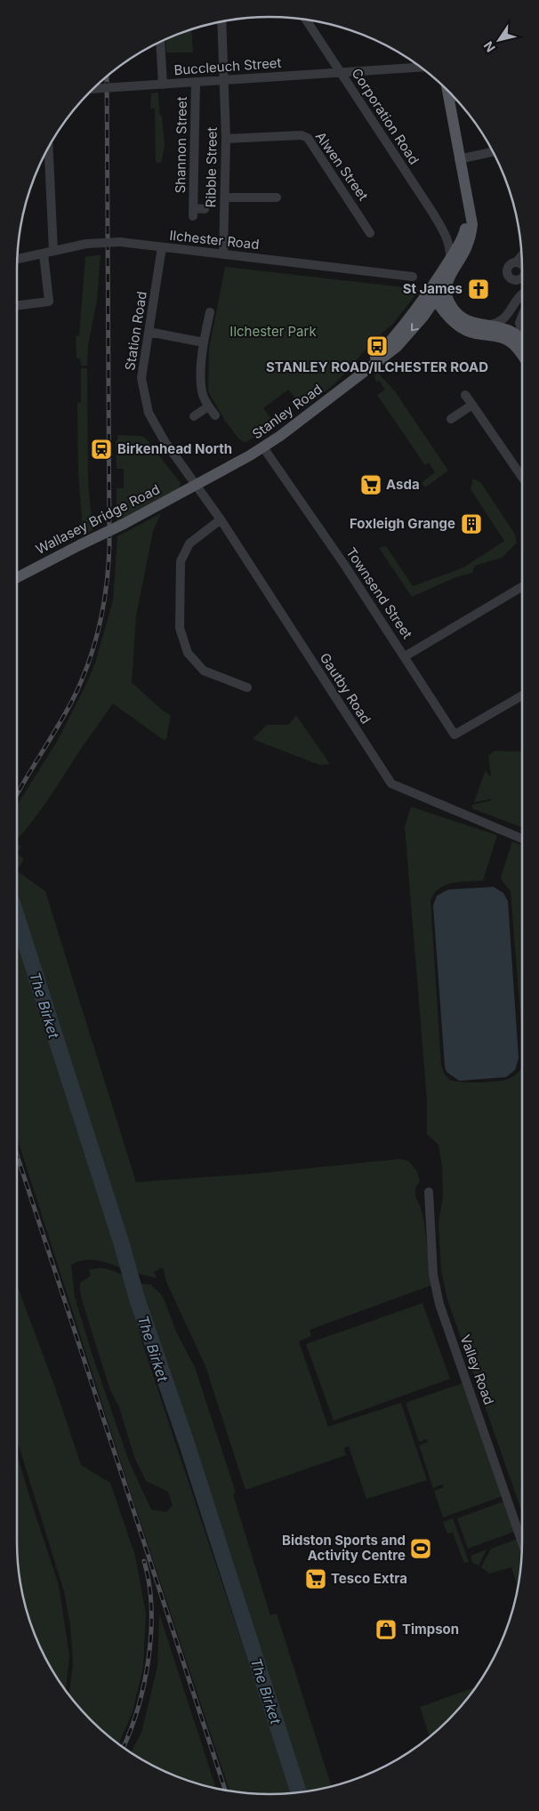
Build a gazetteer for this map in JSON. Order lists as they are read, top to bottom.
{
  "streets": {
    "main road": ["Stanley Road", "Wallasey Bridge Road"],
    "street": [
      "Buccleuch Street",
      "Corporation Road",
      "Shannon Street",
      "Alwen Street",
      "Ribble Street",
      "Ilchester Road",
      "Station Road",
      "Townsend Street",
      "Gautby Road",
      "Valley Road"
    ]
  },
  "crossings": [
    ["Buccleuch Street", "Corporation Road"],
    ["Buccleuch Street", "Shannon Street"],
    ["Buccleuch Street", "Ribble Street"],
    ["Corporation Road", "Stanley Road"],
    ["Alwen Street", "Ribble Street"],
    ["Ribble Street", "Ilchester Road"],
    ["Ilchester Road", "Station Road"],
    ["Station Road", "Stanley Road"],
    ["Station Road", "Wallasey Bridge Road"],
    ["Station Road", "Gautby Road"],
    ["Stanley Road", "Wallasey Bridge Road"],
    ["Stanley Road", "Townsend Street"],
    ["Stanley Road", "Gautby Road"],
    ["Wallasey Bridge Road", "Gautby Road"]
  ],
  "water": ["The Birket"],
  "parks": ["Ilchester Park"],
  "places": {
    "church": ["St James"],
    "bus stop": ["STANLEY ROAD/ILCHESTER ROAD"],
    "station": ["Birkenhead North"],
    "supermarket": ["Asda", "Tesco Extra"],
    "building": ["Foxleigh Grange"],
    "sports": ["Bidston Sports and Activity Centre"],
    "shop": ["Timpson"]
  },
  "north": "bottom left"
}
